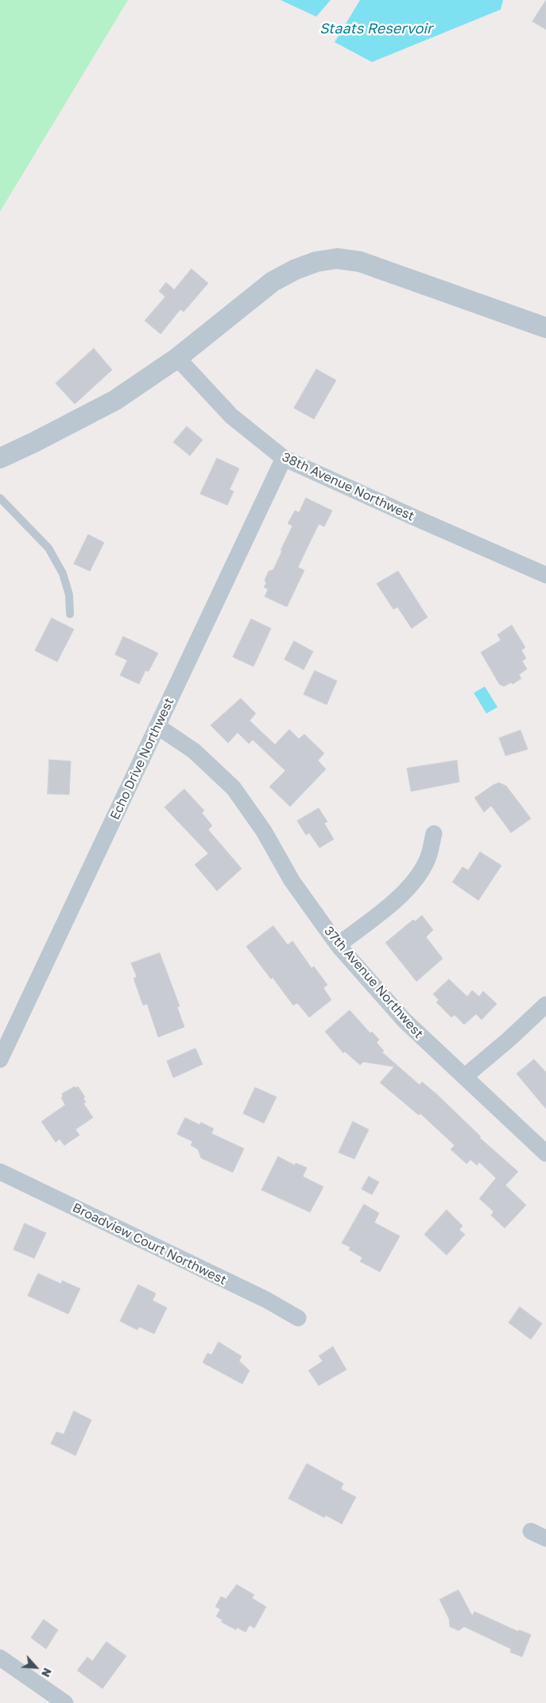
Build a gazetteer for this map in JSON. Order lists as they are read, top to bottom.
{
  "streets": {
    "street": [
      "38th Avenue Northwest",
      "Echo Drive Northwest",
      "37th Avenue Northwest",
      "Broadview Court Northwest"
    ]
  },
  "crossings": [
    ["38th Avenue Northwest", "Echo Drive Northwest"],
    ["Echo Drive Northwest", "37th Avenue Northwest"]
  ],
  "water": ["Staats Reservoir"],
  "north": "bottom right"
}
